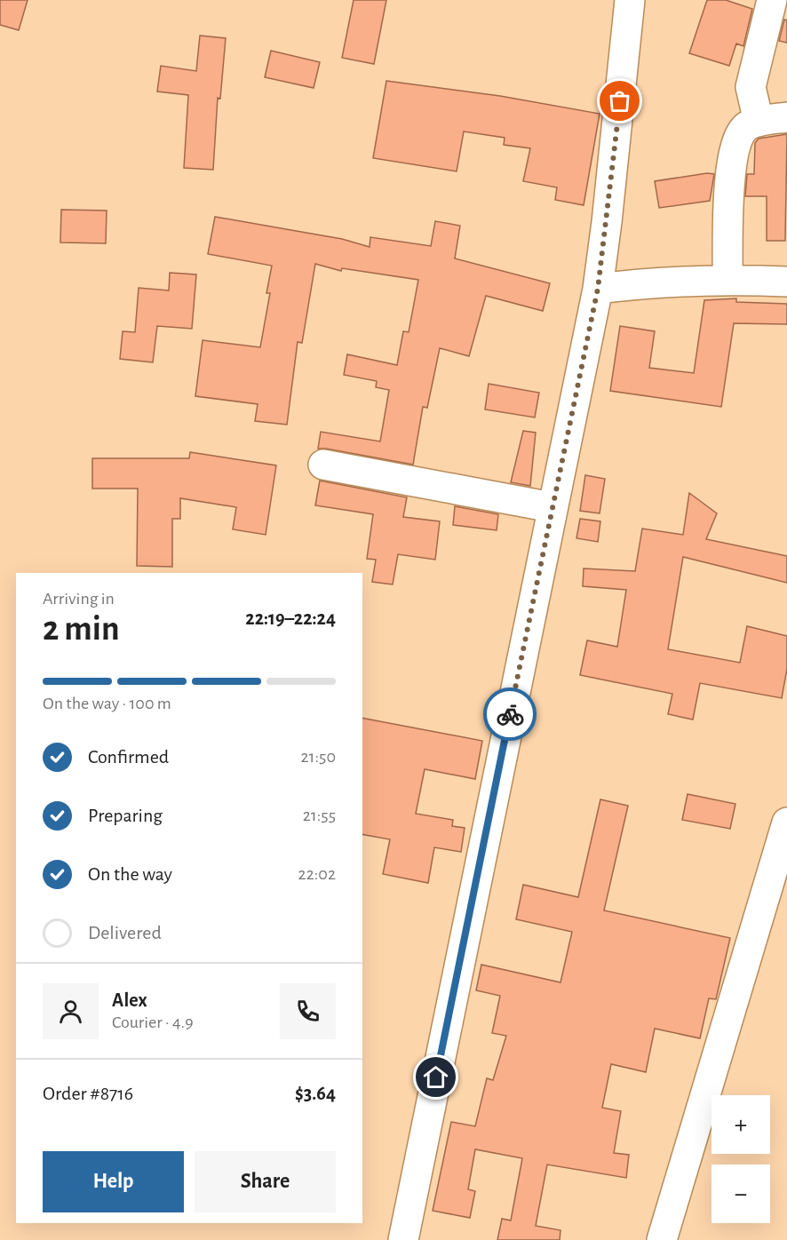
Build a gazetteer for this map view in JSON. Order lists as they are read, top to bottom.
{
  "page": {
    "heading": ["2 min", "Arriving in", "22:19–22:24"],
    "panel": [
      "Alex",
      "Courier · 4.9",
      "Order #8716",
      "$3.64"
    ],
    "bar": "On the way · 100 m",
    "list": [
      ["Confirmed", "21:50"],
      ["Preparing", "21:55"],
      ["On the way", "22:02"],
      "Delivered"
    ],
    "map_buttons": ["+", "−"],
    "buttons": ["Help", "Share"]
  }
}
